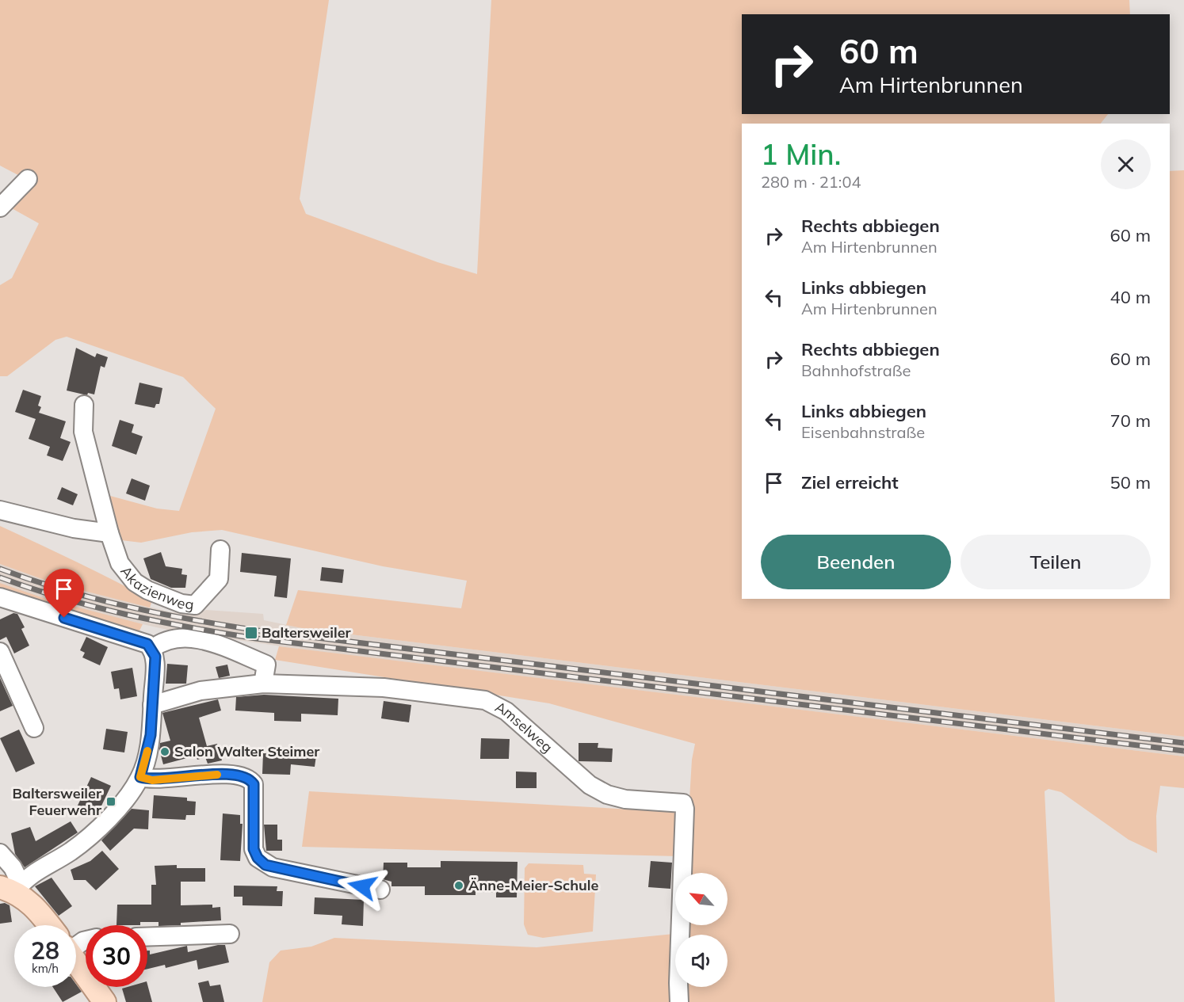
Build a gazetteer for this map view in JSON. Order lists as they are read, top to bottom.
{
  "streets": {
    "street": ["Akazienweg", "Amselweg"]
  },
  "places": {
    "transit": ["Baltersweiler", "Baltersweiler Feuerwehr"],
    "other": ["Salon Walter Steimer", "Änne-Meier-Schule"]
  },
  "north": "top left",
  "page": {
    "turn": ["60 m", "Am Hirtenbrunnen"],
    "heading": ["1 Min.", "280 m · 21:04"],
    "list": [
      {
        "name": "Rechts abbiegen",
        "note": "Am Hirtenbrunnen",
        "value": "60 m"
      },
      {
        "name": "Links abbiegen",
        "note": "Am Hirtenbrunnen",
        "value": "40 m"
      },
      {
        "name": "Rechts abbiegen",
        "note": "Bahnhofstraße",
        "value": "60 m"
      },
      {
        "name": "Links abbiegen",
        "note": "Eisenbahnstraße",
        "value": "70 m"
      },
      {
        "name": "Ziel erreicht",
        "value": "50 m"
      }
    ],
    "buttons": ["Beenden", "Teilen"],
    "speed": "28 km/h",
    "limit": "30"
  }
}
